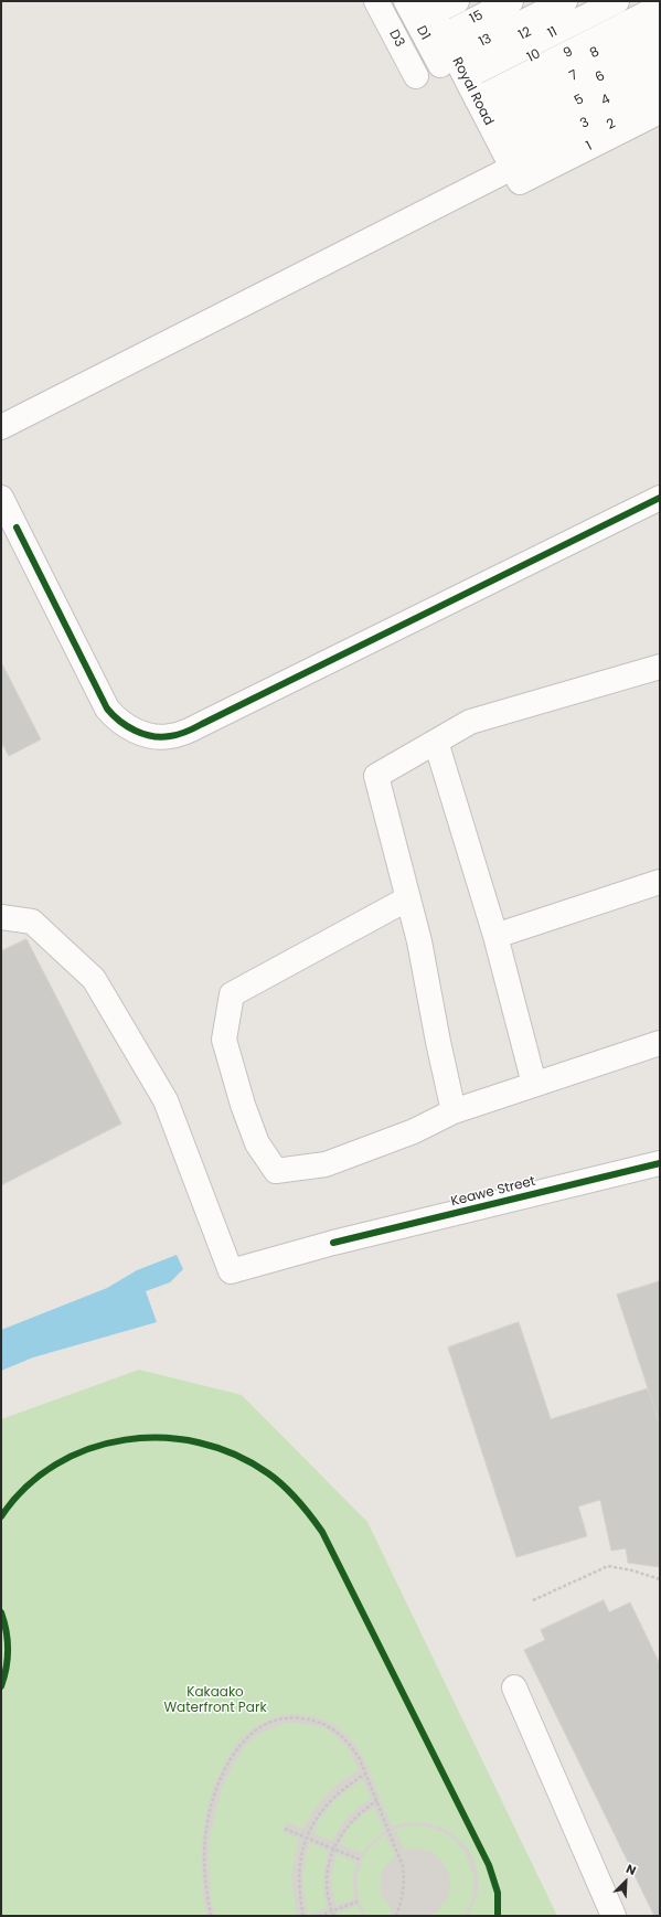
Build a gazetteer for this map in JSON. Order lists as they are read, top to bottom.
{
  "streets": {
    "street": [
      "15",
      "11",
      "12",
      "D3",
      "13",
      "9",
      "8",
      "10",
      "7",
      "6",
      "5",
      "4",
      "3",
      "2",
      "1",
      "Keawe Street"
    ]
  },
  "crossings": [
    ["15", "11"],
    ["15", "12"],
    ["15", "D3"],
    ["15", "13"],
    ["15", "9"],
    ["15", "8"],
    ["15", "10"],
    ["15", "7"],
    ["15", "6"],
    ["15", "5"],
    ["15", "4"],
    ["15", "3"],
    ["15", "2"],
    ["15", "1"],
    ["11", "12"],
    ["11", "D3"],
    ["11", "13"],
    ["11", "9"],
    ["11", "8"],
    ["11", "10"],
    ["11", "7"],
    ["11", "6"],
    ["11", "5"],
    ["11", "4"],
    ["11", "3"],
    ["11", "2"],
    ["11", "1"],
    ["12", "D3"],
    ["12", "13"],
    ["12", "9"],
    ["12", "8"],
    ["12", "10"],
    ["12", "7"],
    ["12", "6"],
    ["12", "5"],
    ["12", "4"],
    ["12", "3"],
    ["12", "2"],
    ["12", "1"],
    ["D3", "13"],
    ["D3", "9"],
    ["D3", "8"],
    ["D3", "10"],
    ["D3", "7"],
    ["D3", "6"],
    ["D3", "5"],
    ["D3", "4"],
    ["D3", "3"],
    ["D3", "2"],
    ["D3", "1"],
    ["13", "9"],
    ["13", "8"],
    ["13", "10"],
    ["13", "7"],
    ["13", "6"],
    ["13", "5"],
    ["13", "4"],
    ["13", "3"],
    ["13", "2"],
    ["13", "1"],
    ["9", "8"],
    ["9", "10"],
    ["9", "7"],
    ["9", "6"],
    ["9", "5"],
    ["9", "4"],
    ["9", "3"],
    ["9", "2"],
    ["9", "1"],
    ["8", "10"],
    ["8", "7"],
    ["8", "6"],
    ["8", "5"],
    ["8", "4"],
    ["8", "3"],
    ["8", "2"],
    ["8", "1"],
    ["10", "7"],
    ["10", "6"],
    ["10", "5"],
    ["10", "4"],
    ["10", "3"],
    ["10", "2"],
    ["10", "1"],
    ["7", "6"],
    ["7", "5"],
    ["7", "4"],
    ["7", "3"],
    ["7", "2"],
    ["7", "1"],
    ["6", "5"],
    ["6", "4"],
    ["6", "3"],
    ["6", "2"],
    ["6", "1"],
    ["5", "4"],
    ["5", "3"],
    ["5", "2"],
    ["5", "1"],
    ["4", "3"],
    ["4", "2"],
    ["4", "1"],
    ["3", "2"],
    ["3", "1"],
    ["2", "1"]
  ],
  "parks": ["Kakaako Waterfront Park"],
  "north": "top right"
}
